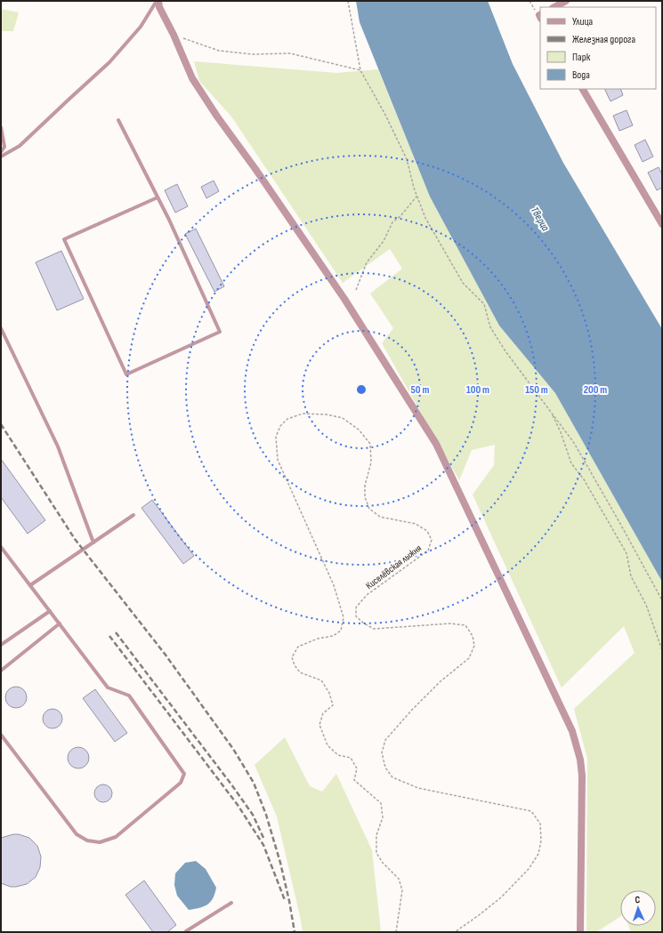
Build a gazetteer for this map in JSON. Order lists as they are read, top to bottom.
{
  "streets": {
    "path": ["Киселёвская лыжня"]
  },
  "water": ["Тверца"],
  "legend": [
    "Улица",
    "Железная дорога",
    "Парк",
    "Вода"
  ],
  "north": "top",
  "rings": [
    "50 m",
    "100 m",
    "150 m",
    "200 m"
  ]
}
